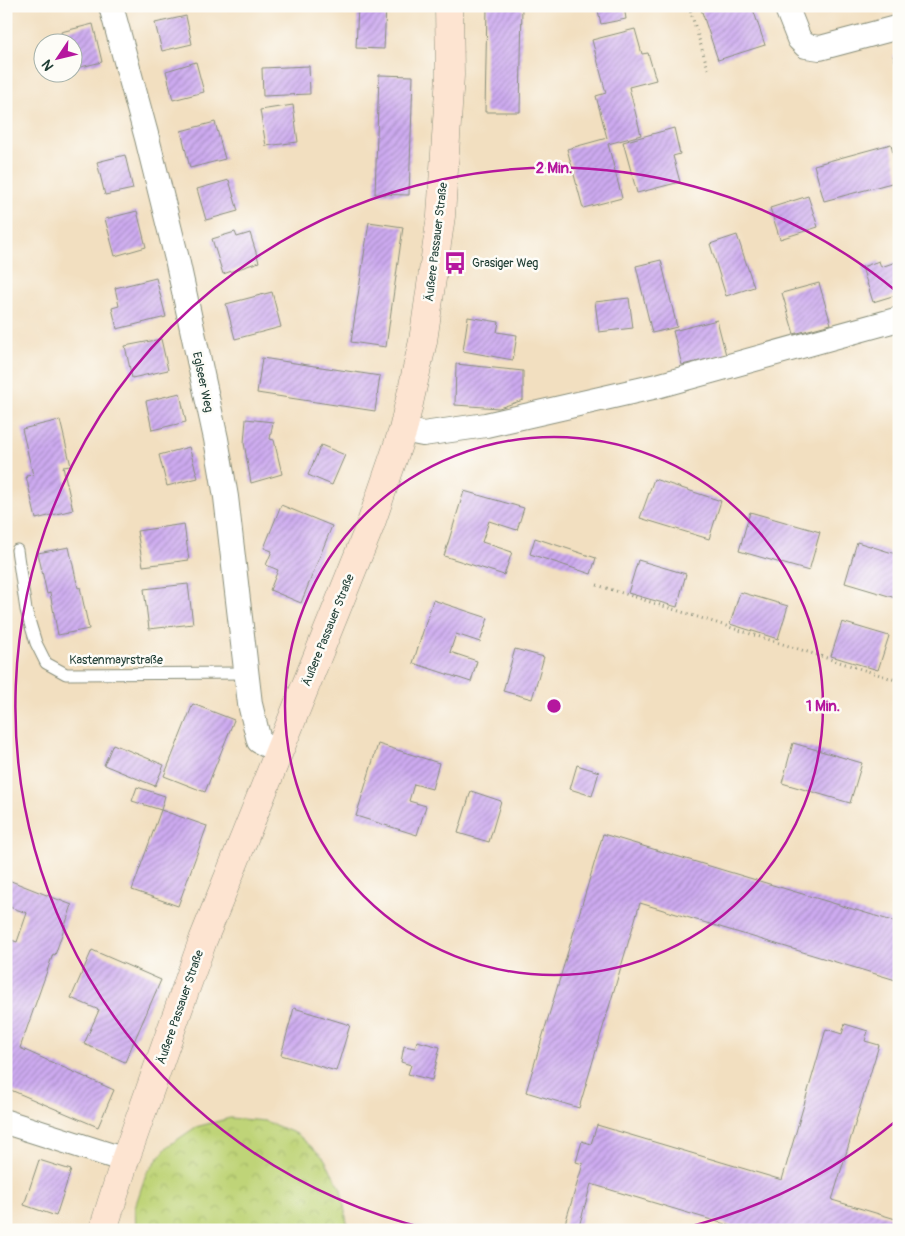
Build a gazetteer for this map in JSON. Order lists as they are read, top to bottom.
{
  "streets": {
    "main road": ["Äußere Passauer Straße"],
    "street": ["Eglseer Weg"],
    "lane": ["Kastenmayrstraße"]
  },
  "crossings": [
    ["Äußere Passauer Straße", "Eglseer Weg"],
    ["Eglseer Weg", "Kastenmayrstraße"]
  ],
  "places": {
    "bus stop": ["Grasiger Weg"]
  },
  "north": "bottom left",
  "rings": ["2 Min.", "1 Min."]
}
